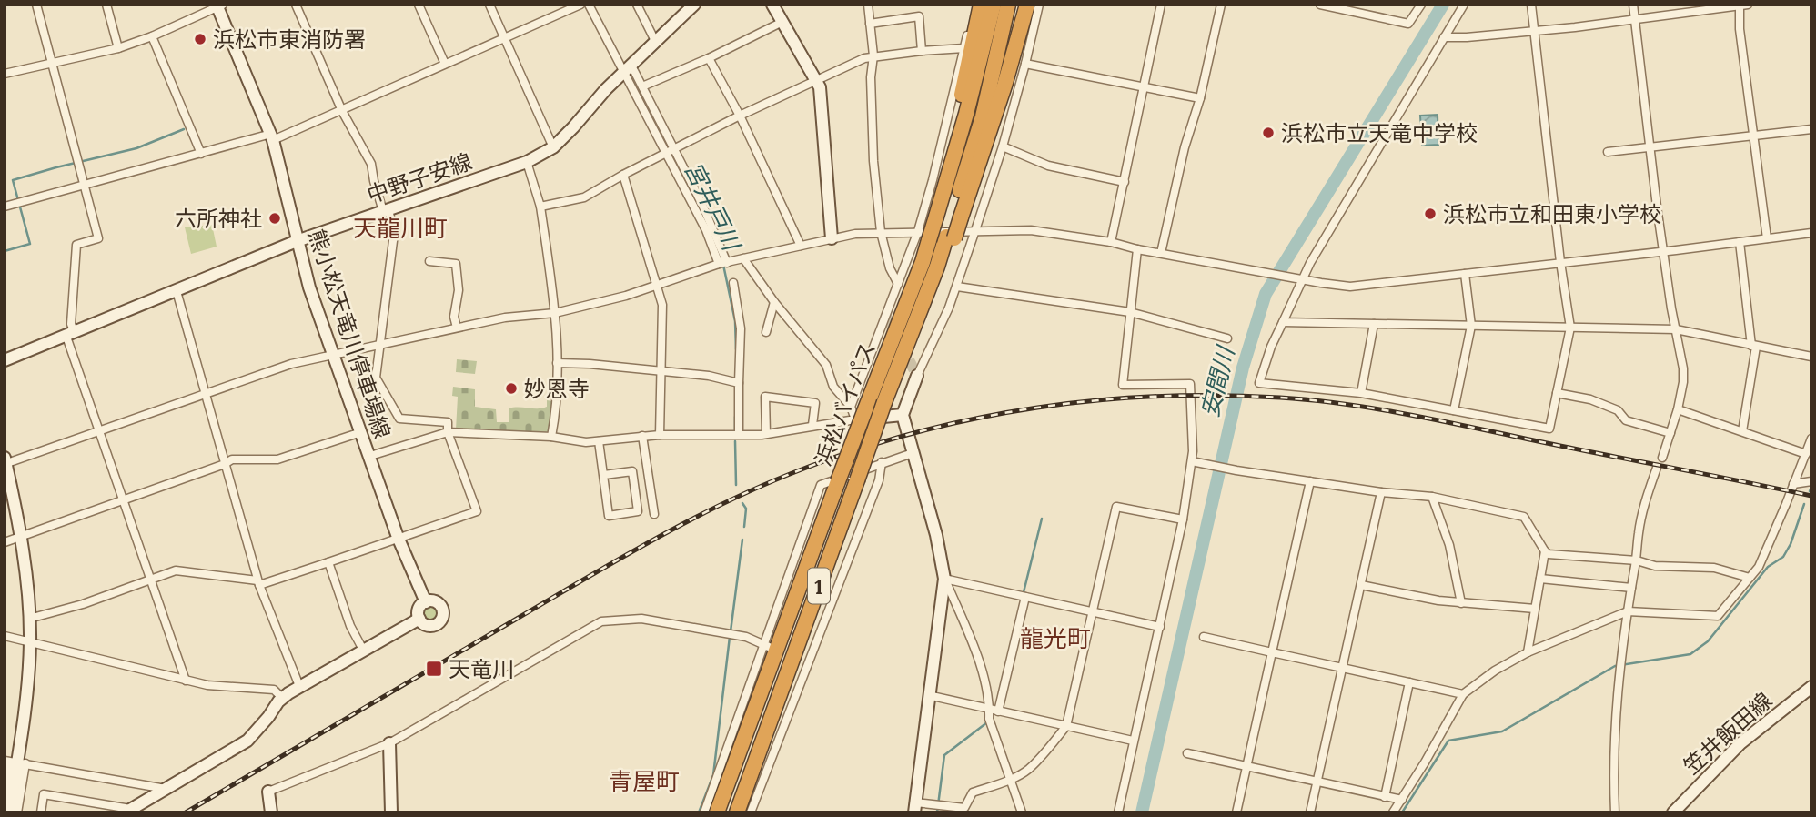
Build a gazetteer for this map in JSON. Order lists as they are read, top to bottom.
{
  "streets": {
    "highway": ["浜松バイパス", "1"],
    "main road": ["中野子安線", "熊小松天竜川停車場線", "笠井飯田線"]
  },
  "crossings": [
    ["中野子安線", "熊小松天竜川停車場線"]
  ],
  "districts": ["天龍川町", "龍光町", "青屋町"],
  "water": ["宮井戸川", "安間川"],
  "places": {
    "other": [
      "浜松市東消防署",
      "浜松市立天竜中学校",
      "浜松市立和田東小学校",
      "六所神社",
      "妙恩寺"
    ],
    "transit": ["天竜川"]
  }
}
